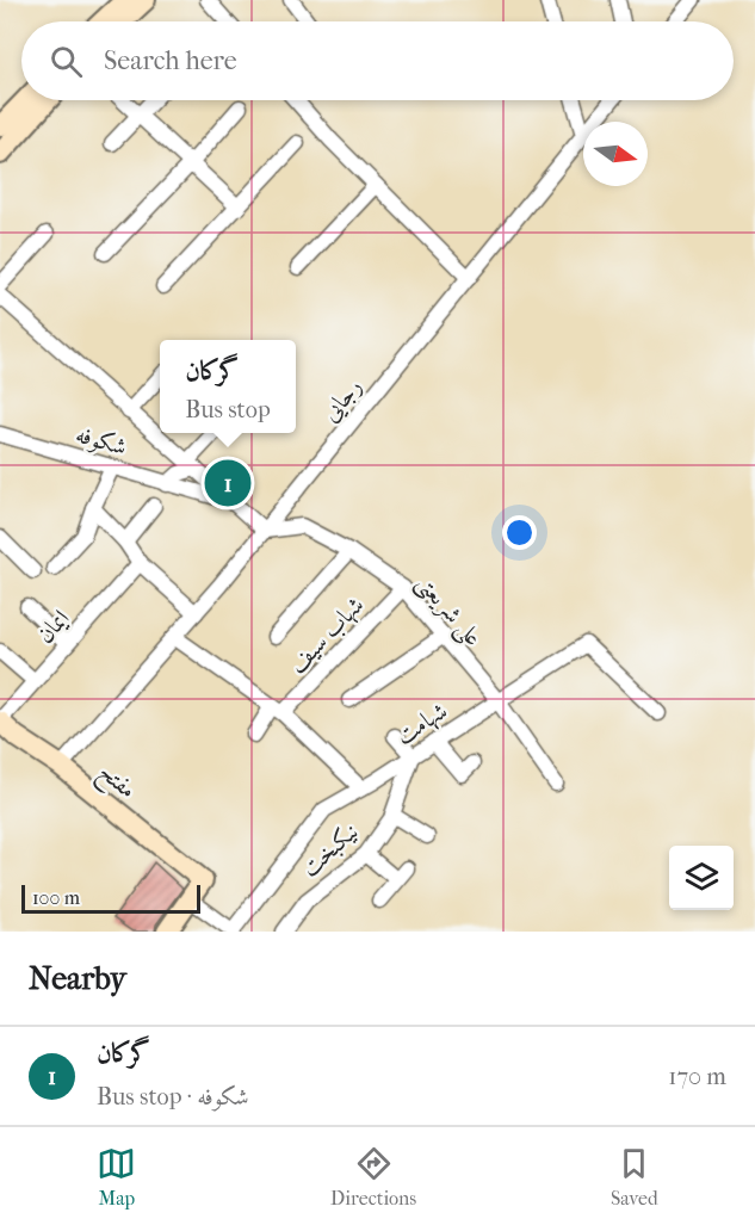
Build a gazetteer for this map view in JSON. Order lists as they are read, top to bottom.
{
  "streets": {
    "street": [
      "رجایی",
      "شکوفه",
      "علی شریعتی",
      "ایمان",
      "شهاب سیف",
      "شهامت",
      "مفتح",
      "نیکبخت"
    ]
  },
  "crossings": [
    ["رجایی", "علی شریعتی"],
    ["رجایی", "مفتح"],
    ["علی شریعتی", "شهاب سیف"],
    ["علی شریعتی", "شهامت"],
    ["ایمان", "مفتح"],
    ["شهامت", "نیکبخت"]
  ],
  "scale_bar": "100 m",
  "north": "right",
  "page": {
    "search": "Search here",
    "popup": ["گرکان", "Bus stop"],
    "pins": "1",
    "scale": "100 m",
    "heading": "Nearby",
    "list": [
      {
        "mark": "1",
        "name": "گرکان",
        "note": "Bus stop · شکوفه",
        "value": "170 m"
      }
    ],
    "nav": ["Map", "Directions", "Saved"]
  }
}
